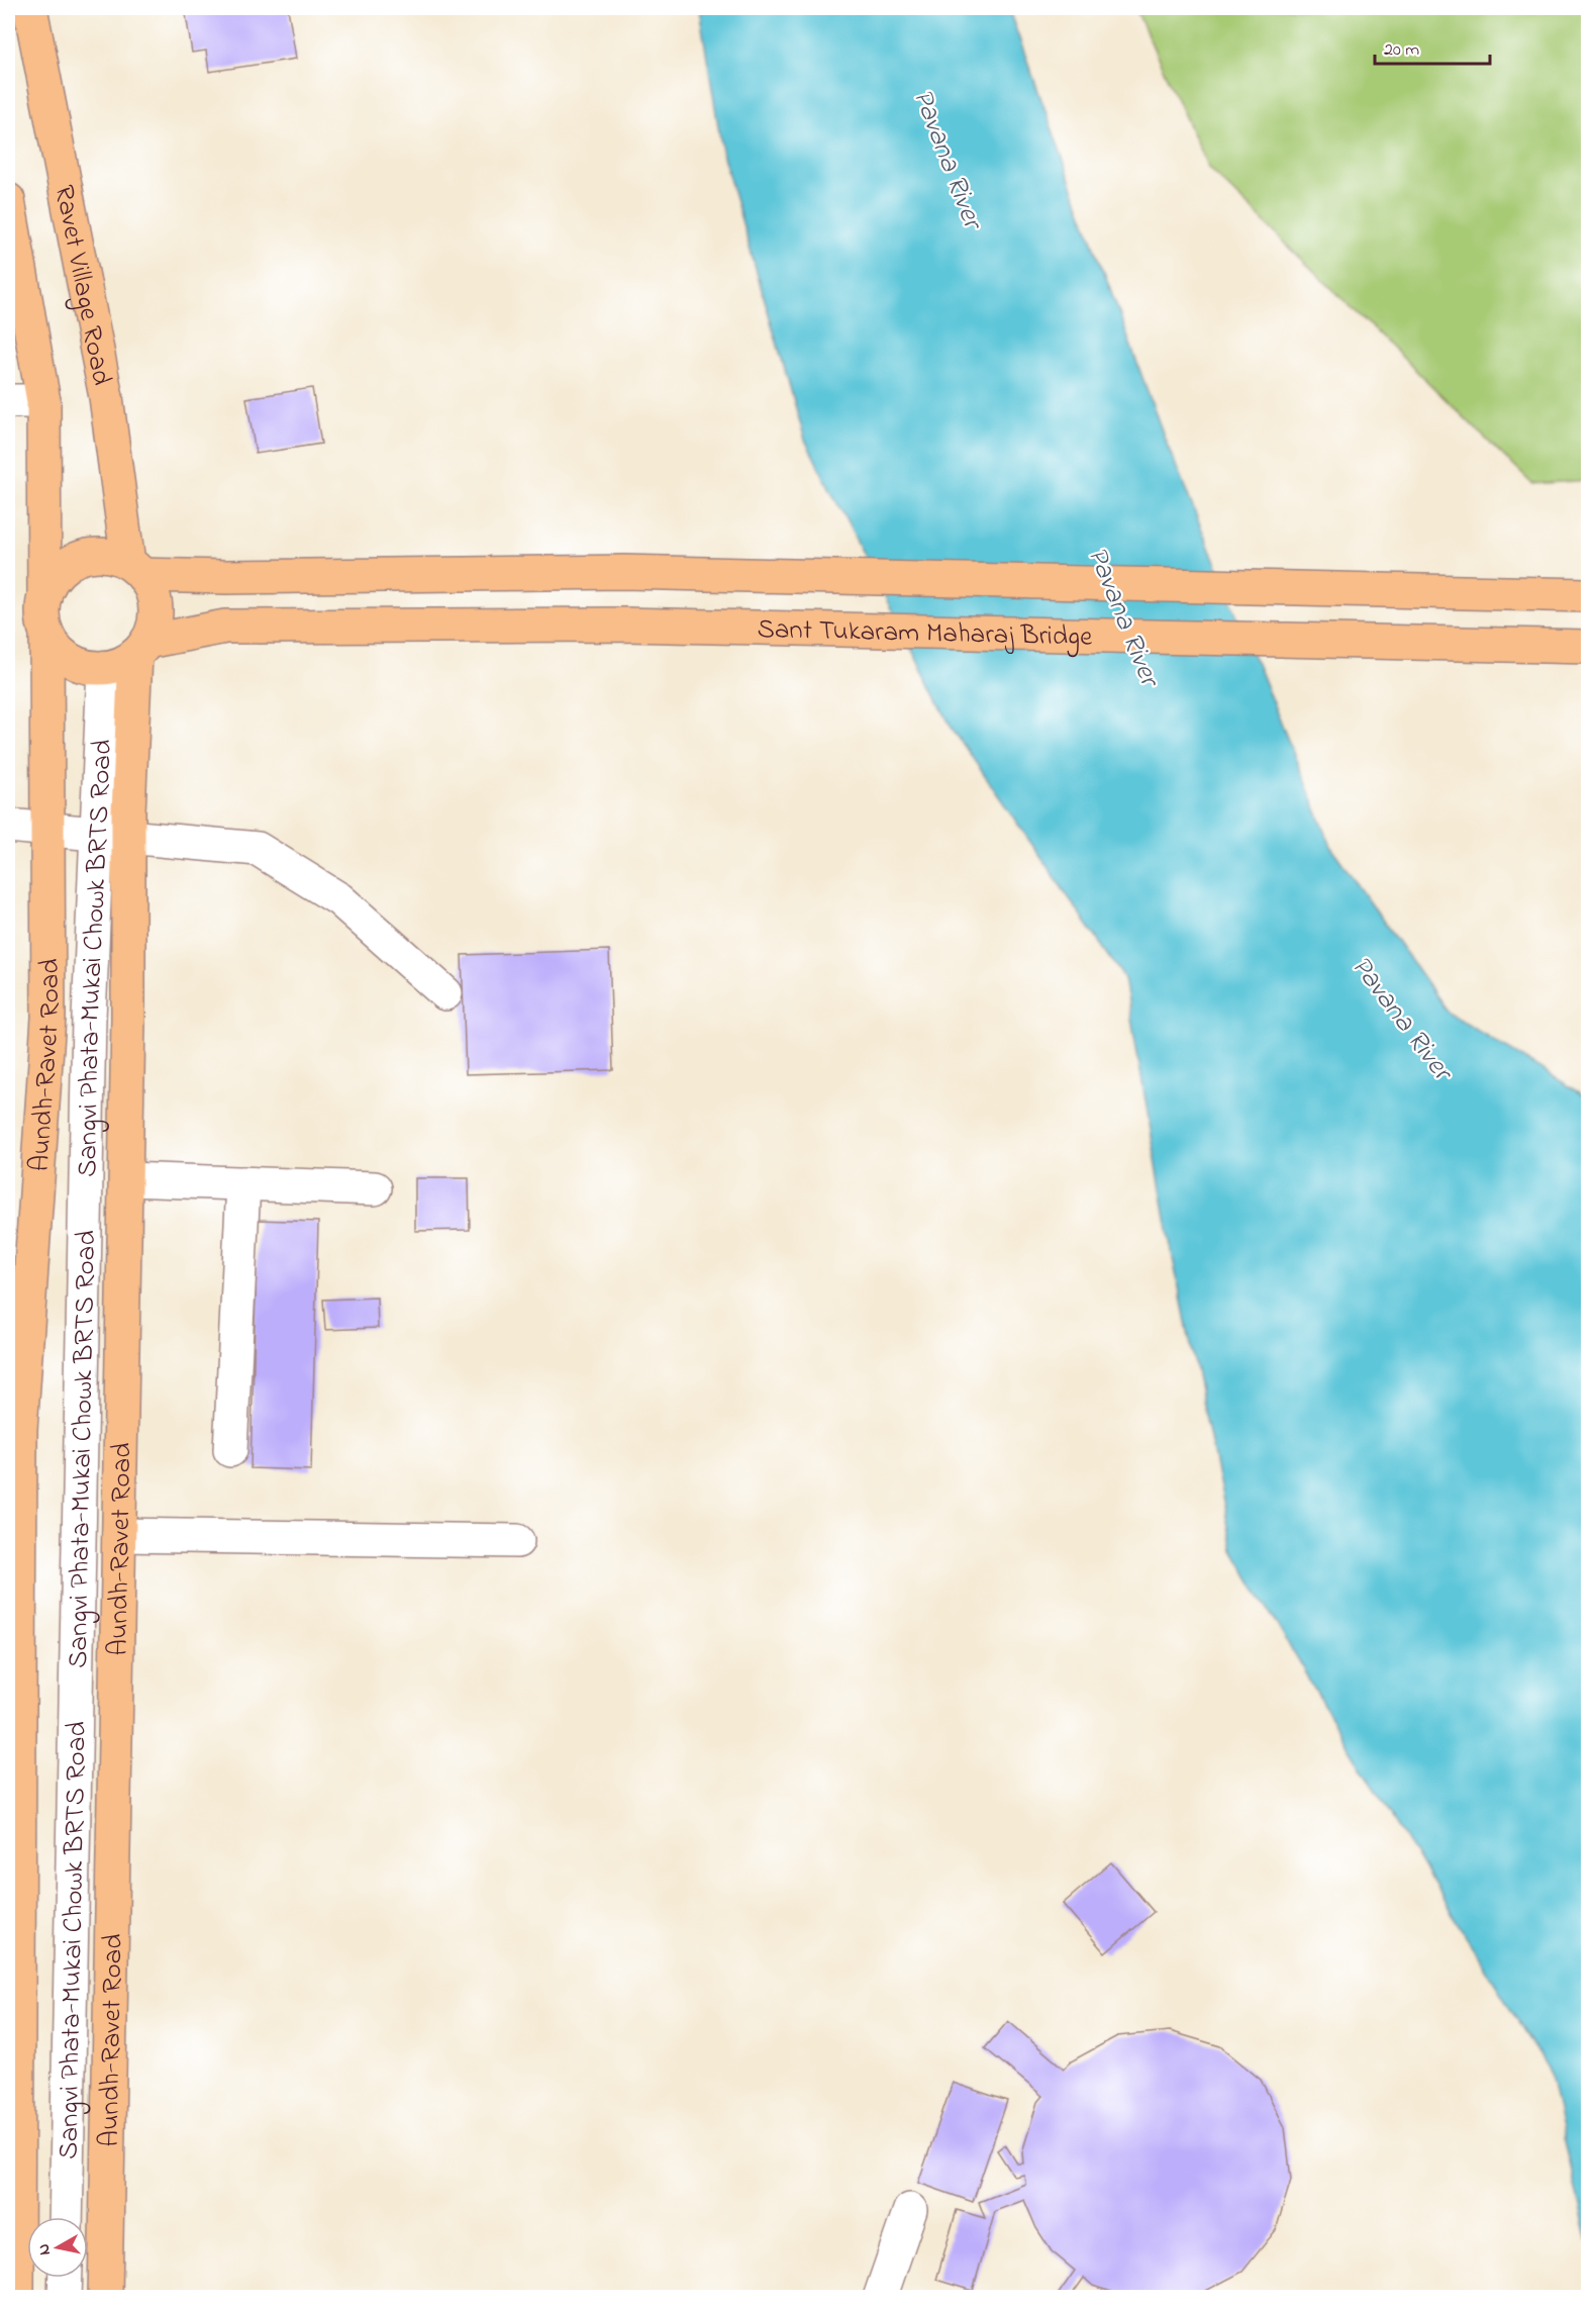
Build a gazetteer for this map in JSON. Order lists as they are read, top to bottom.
{
  "streets": {
    "main road": ["Ravet Village Road", "Sant Tukaram Maharaj Bridge", "Aundh-Ravet Road"],
    "street": ["Sangvi Phata-Mukai Chowk BRTS Road"]
  },
  "crossings": [
    ["Ravet Village Road", "Sant Tukaram Maharaj Bridge"],
    ["Ravet Village Road", "Sangvi Phata-Mukai Chowk BRTS Road"],
    ["Ravet Village Road", "Aundh-Ravet Road"],
    ["Sant Tukaram Maharaj Bridge", "Sangvi Phata-Mukai Chowk BRTS Road"],
    ["Sant Tukaram Maharaj Bridge", "Aundh-Ravet Road"],
    ["Sangvi Phata-Mukai Chowk BRTS Road", "Aundh-Ravet Road"]
  ],
  "water": ["Pavana River"],
  "scale_bar": "20 m",
  "north": "left"
}
